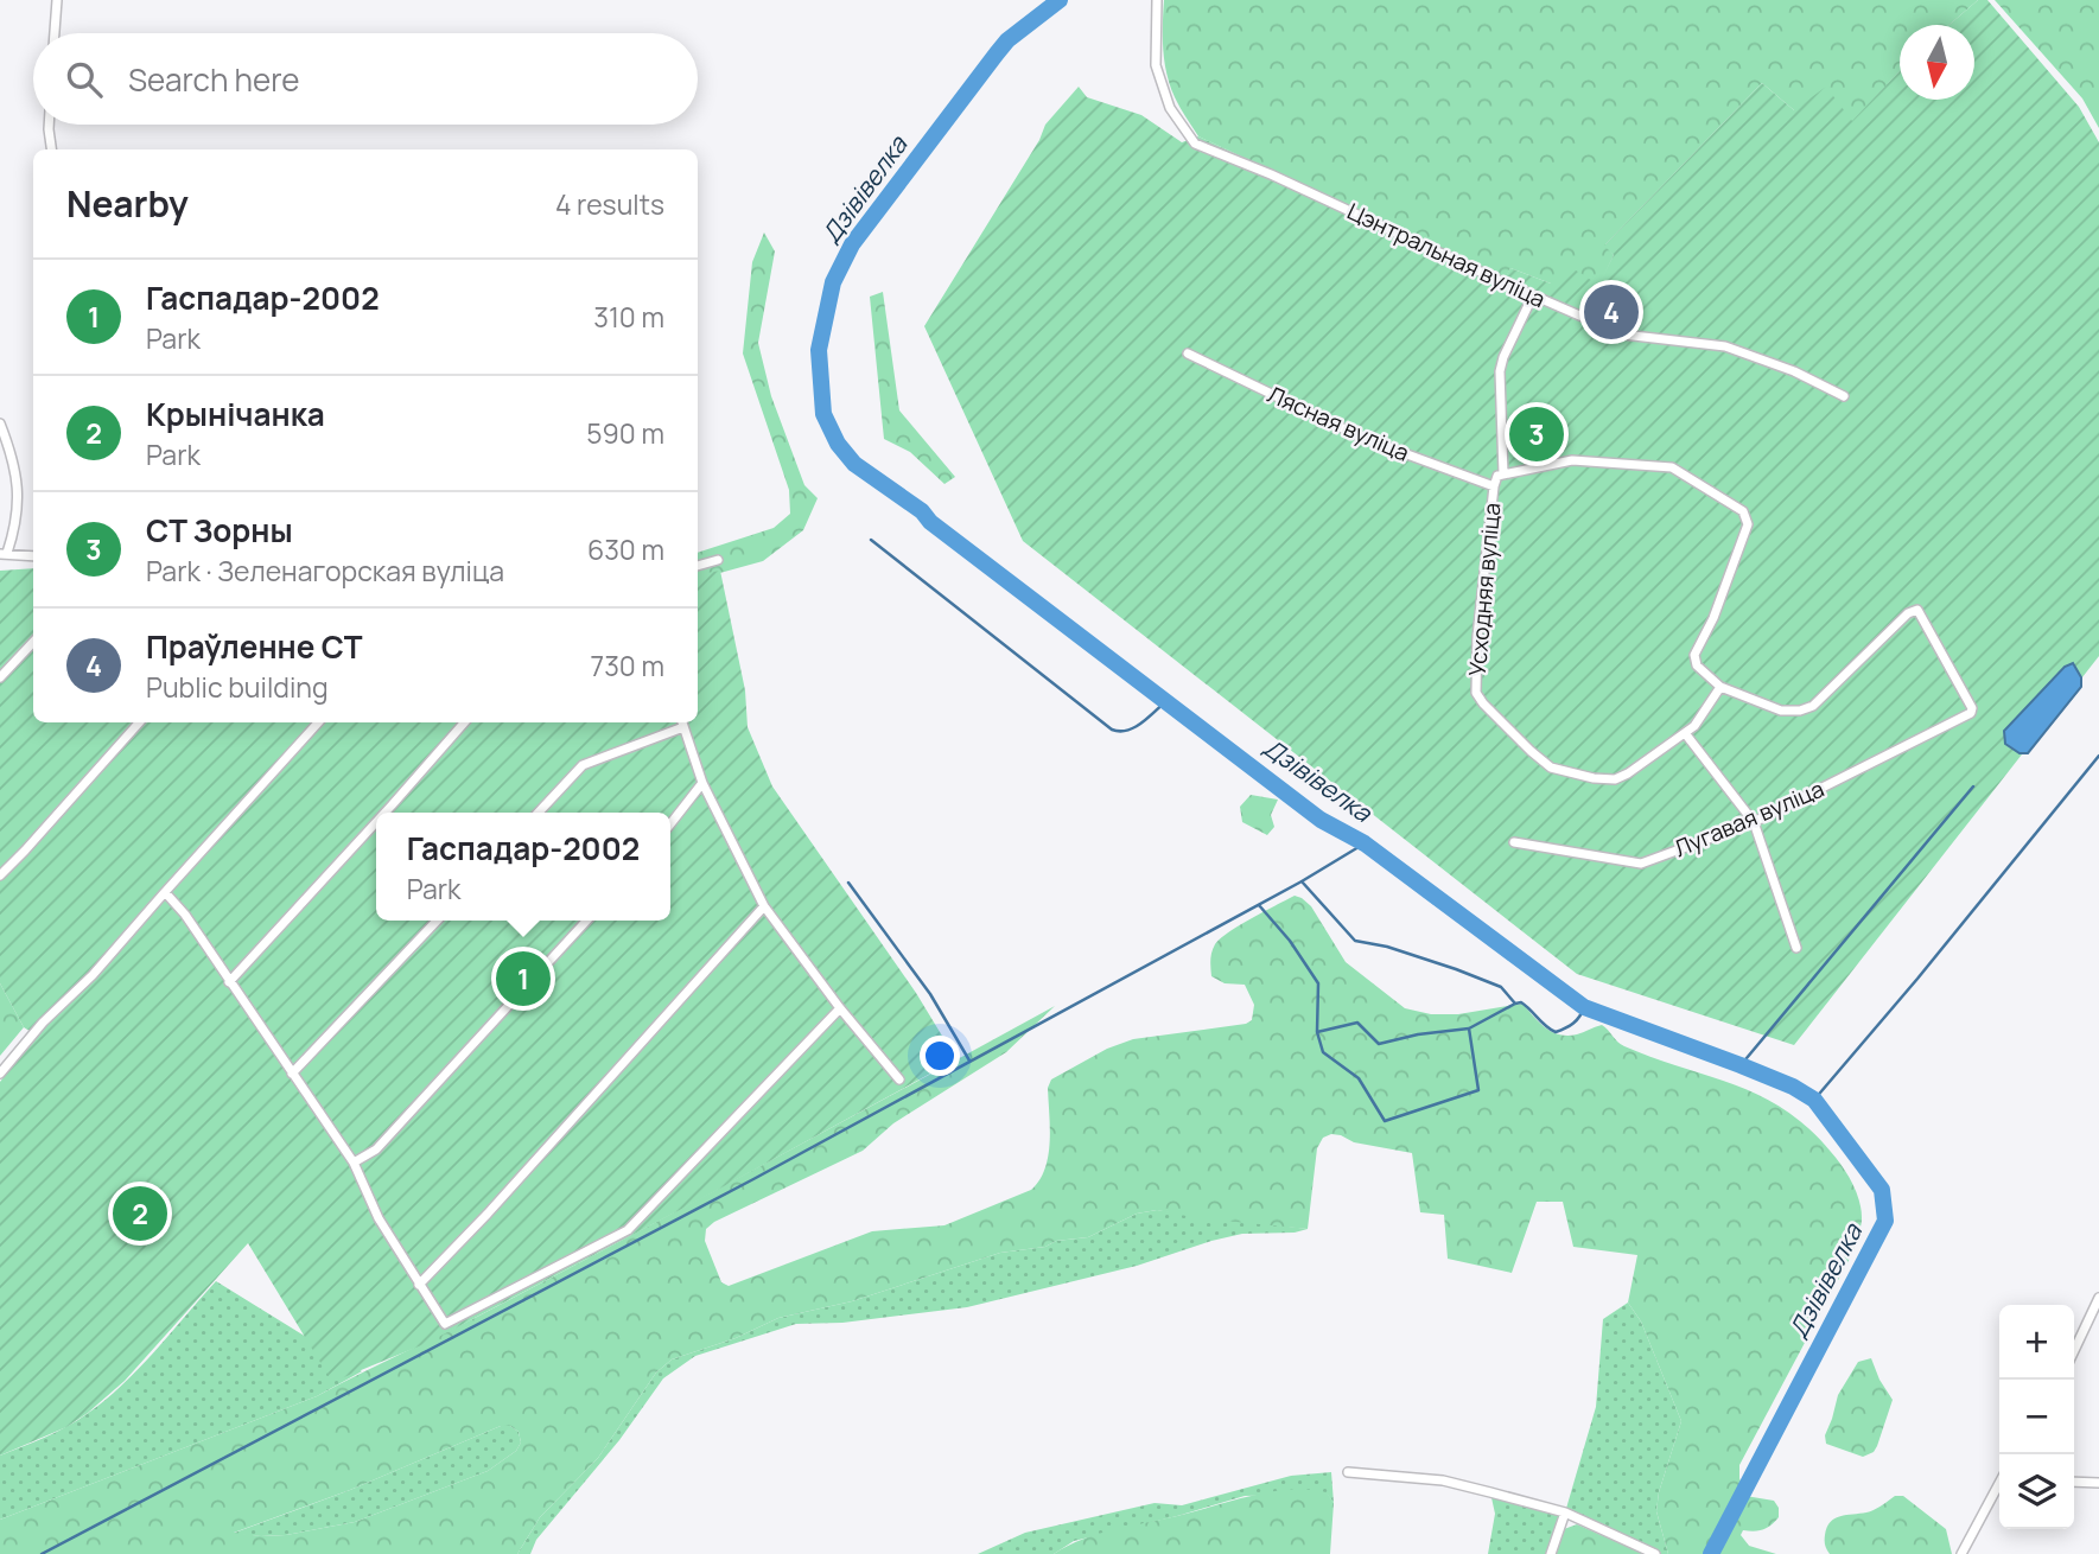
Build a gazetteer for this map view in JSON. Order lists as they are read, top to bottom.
{
  "streets": {
    "street": [
      "Цэнтральная вуліца",
      "Лясная вуліца",
      "Усходняя вуліца",
      "Лугавая вуліца"
    ]
  },
  "crossings": [
    ["Цэнтральная вуліца", "Усходняя вуліца"],
    ["Лясная вуліца", "Усходняя вуліца"]
  ],
  "water": ["Дзівівелка"],
  "north": "bottom",
  "page": {
    "search": "Search here",
    "heading": ["Nearby", "4 results"],
    "list": [
      {
        "mark": "1",
        "name": "Гаспадар-2002",
        "note": "Park",
        "value": "310 m"
      },
      {
        "mark": "2",
        "name": "Крынічанка",
        "note": "Park",
        "value": "590 m"
      },
      {
        "mark": "3",
        "name": "СТ Зорны",
        "note": "Park · Зеленагорская вуліца",
        "value": "630 m"
      },
      {
        "mark": "4",
        "name": "Праўленне СТ",
        "note": "Public building",
        "value": "730 m"
      }
    ],
    "pins": [
      "4",
      "3",
      "1",
      "2"
    ],
    "popup": ["Гаспадар-2002", "Park"],
    "map_buttons": ["+", "−"]
  }
}
